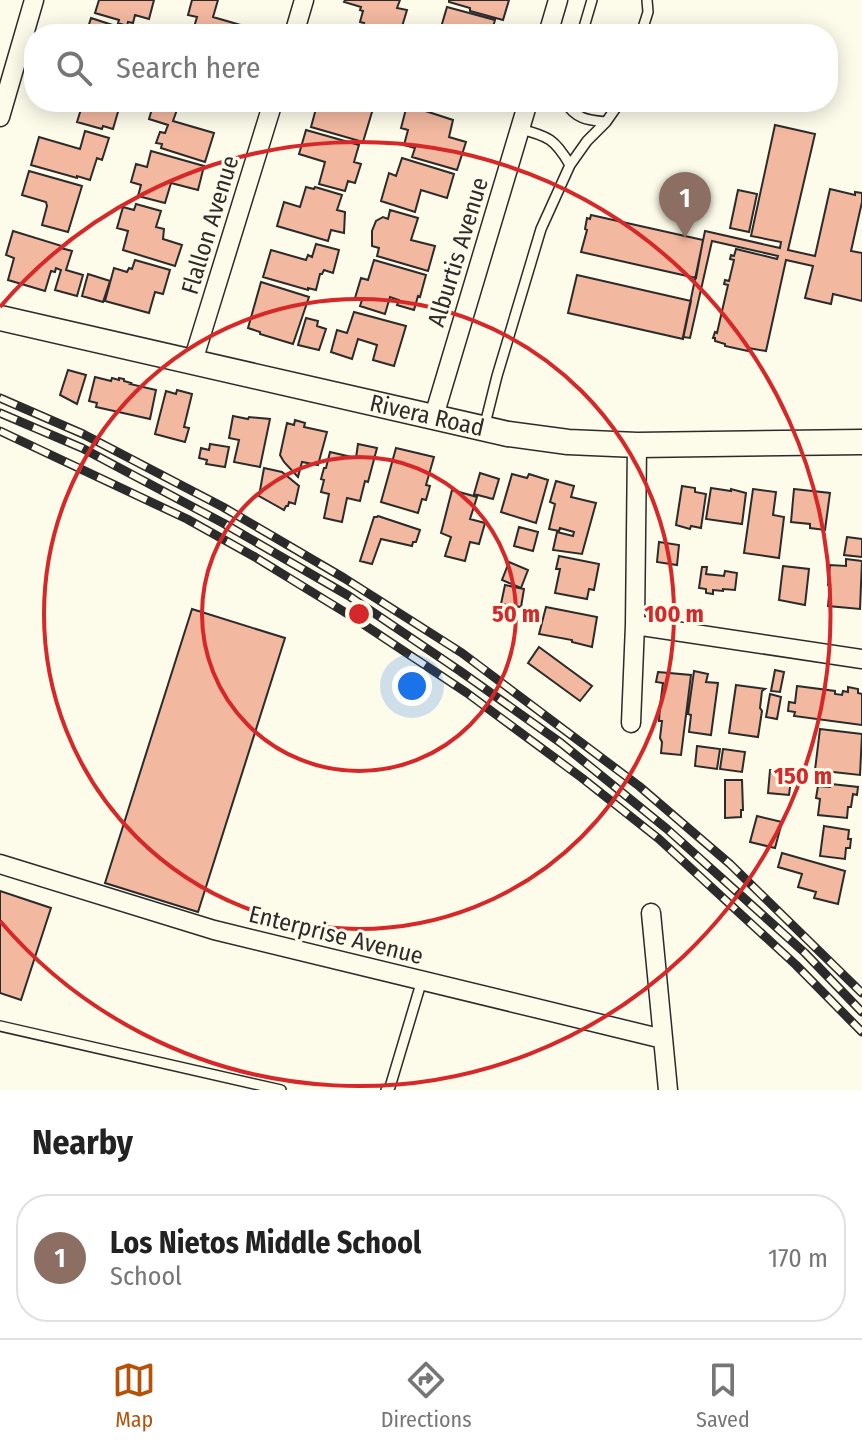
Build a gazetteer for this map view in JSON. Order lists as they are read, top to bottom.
{
  "streets": {
    "street": [
      "Flallon Avenue",
      "Alburtis Avenue",
      "Rivera Road",
      "Enterprise Avenue"
    ]
  },
  "crossings": [
    ["Flallon Avenue", "Rivera Road"],
    ["Alburtis Avenue", "Rivera Road"]
  ],
  "page": {
    "search": "Search here",
    "pins": "1",
    "heading": "Nearby",
    "list": [
      {
        "mark": "1",
        "name": "Los Nietos Middle School",
        "note": "School",
        "value": "170 m"
      }
    ],
    "nav": ["Map", "Directions", "Saved"]
  },
  "rings": ["50 m", "100 m", "150 m"]
}
